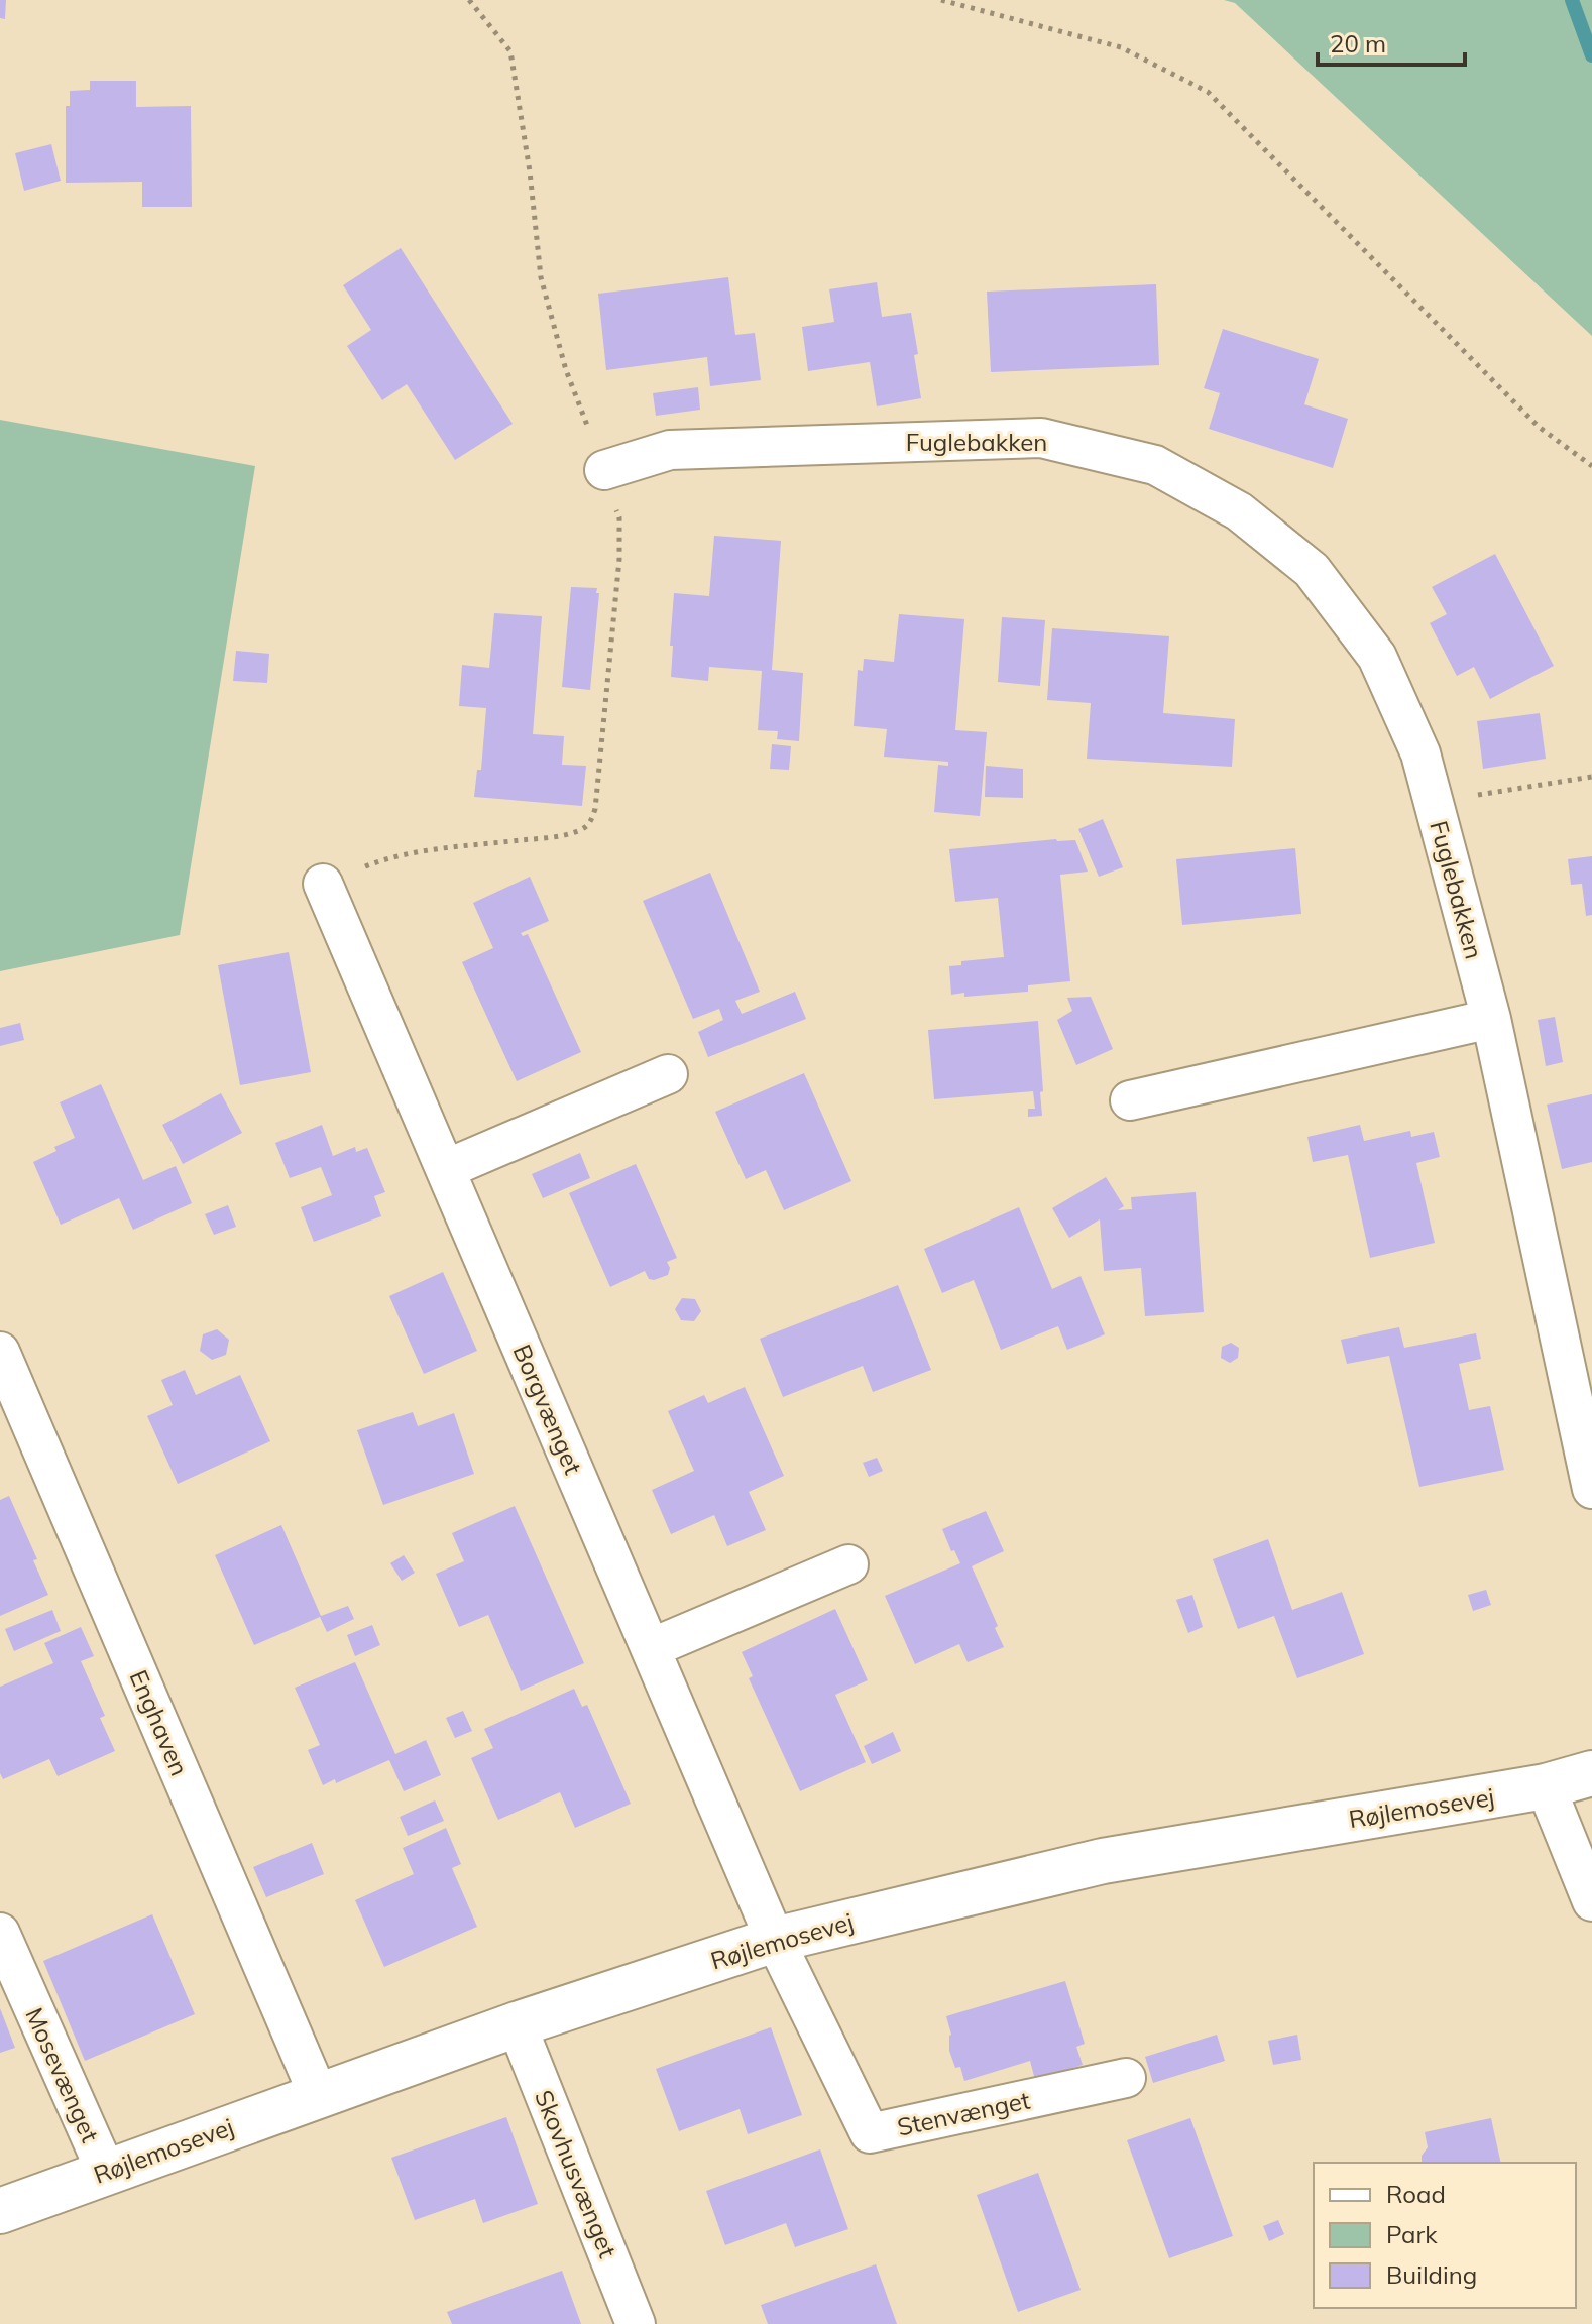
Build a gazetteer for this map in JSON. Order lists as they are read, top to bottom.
{
  "streets": {
    "street": [
      "Fuglebakken",
      "Borgvænget",
      "Enghaven",
      "Røjlemosevej",
      "Mosevænget",
      "Stenvænget",
      "Skovhusvænget"
    ]
  },
  "crossings": [
    ["Borgvænget", "Røjlemosevej"],
    ["Borgvænget", "Stenvænget"],
    ["Enghaven", "Røjlemosevej"],
    ["Røjlemosevej", "Mosevænget"],
    ["Røjlemosevej", "Stenvænget"],
    ["Røjlemosevej", "Skovhusvænget"]
  ],
  "legend": ["Road", "Park", "Building"],
  "scale_bar": "20 m"
}
